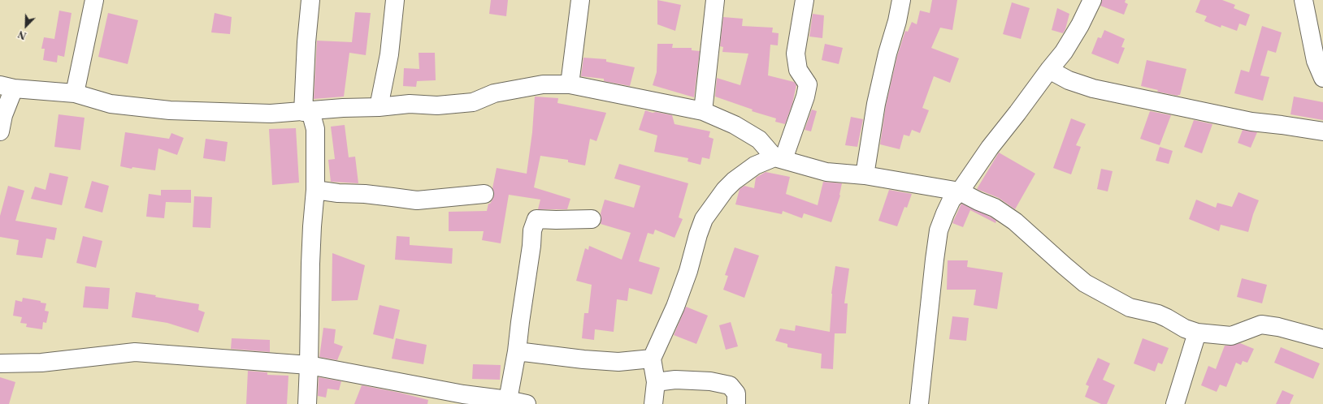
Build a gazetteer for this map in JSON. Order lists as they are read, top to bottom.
{
  "north": "bottom left"
}
